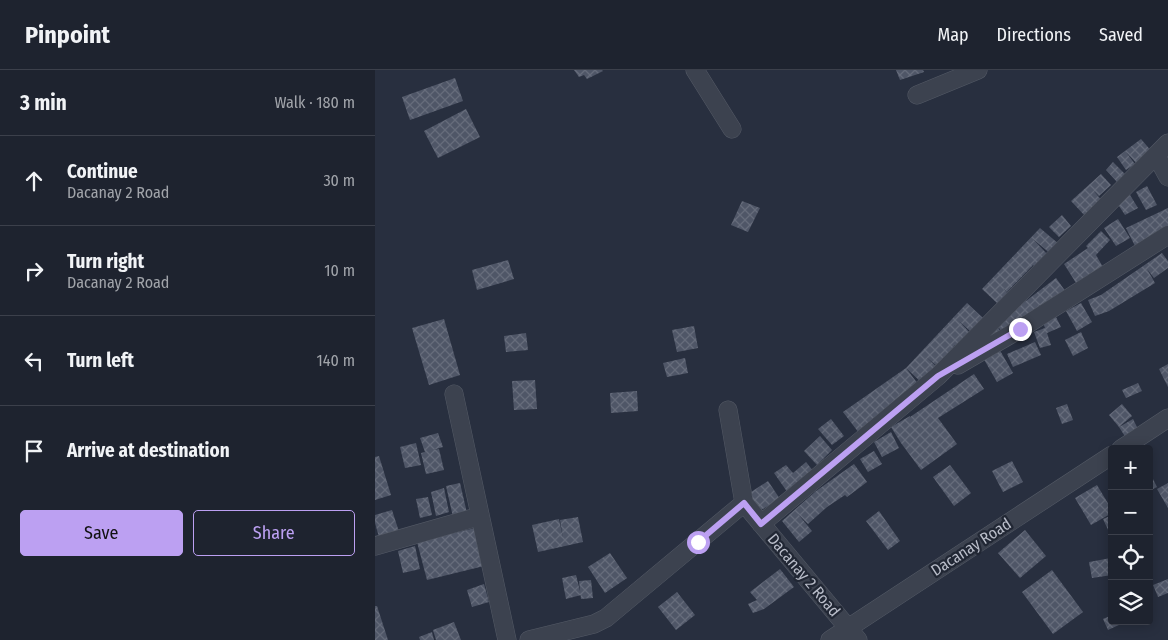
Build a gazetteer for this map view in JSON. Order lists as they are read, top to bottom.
{
  "streets": {
    "street": ["Dacanay Road", "Dacanay 2 Road"]
  },
  "crossings": [
    ["Dacanay Road", "Dacanay 2 Road"]
  ],
  "page": {
    "header": "Pinpoint",
    "nav": ["Map", "Directions", "Saved"],
    "heading": ["3 min", "Walk · 180 m"],
    "list": [
      ["Continue", "Dacanay 2 Road", "30 m"],
      ["Turn right", "Dacanay 2 Road", "10 m"],
      ["Turn left", "140 m"],
      "Arrive at destination"
    ],
    "map_buttons": ["+", "−"],
    "buttons": ["Save", "Share"]
  }
}
